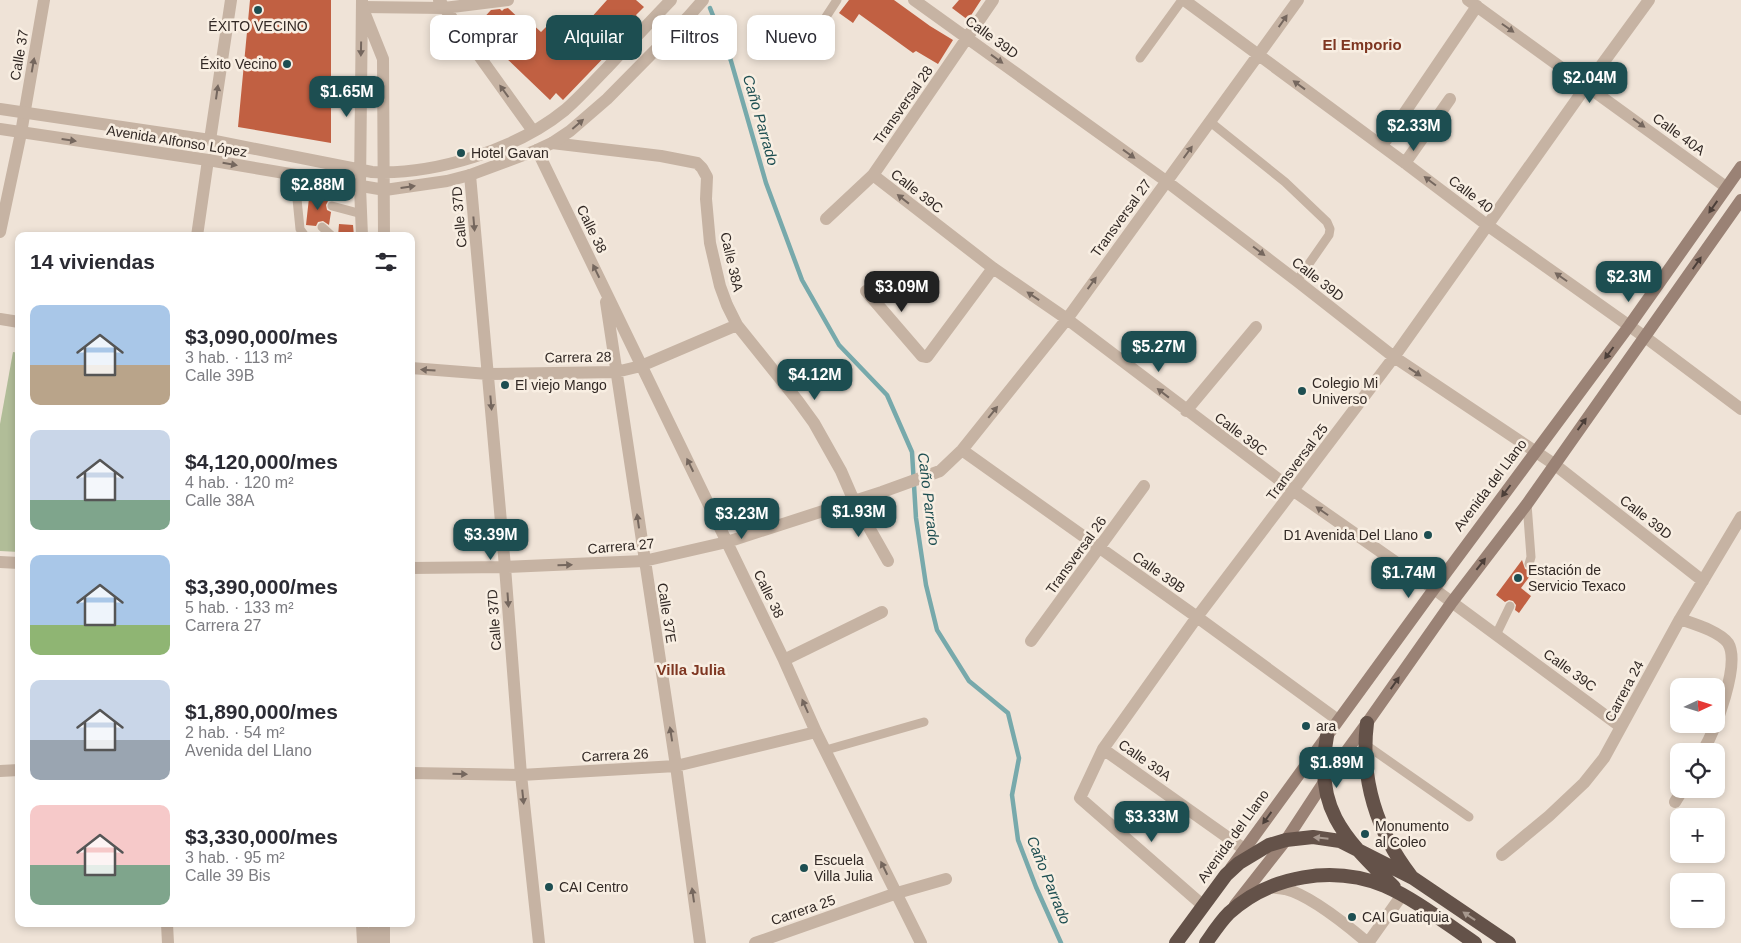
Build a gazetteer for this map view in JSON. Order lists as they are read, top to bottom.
{
  "streets": {
    "highway": ["Avenida del Llano"],
    "street": [
      "Calle 39D",
      "Calle 37",
      "Transversal 28",
      "Calle 40A",
      "Avenida Alfonso López",
      "Calle 39C",
      "Calle 40",
      "Calle 37D",
      "Transversal 27",
      "Calle 38",
      "Calle 38A",
      "Carrera 28",
      "Transversal 25",
      "Carrera 27",
      "Transversal 26",
      "Calle 39B",
      "Calle 37E",
      "Carrera 24",
      "Carrera 26",
      "Calle 39A",
      "Carrera 25"
    ]
  },
  "crossings": [
    ["Calle 39D", "Transversal 28"],
    ["Calle 39D", "Transversal 27"],
    ["Calle 39D", "Transversal 25"],
    ["Calle 39D", "Avenida del Llano"],
    ["Calle 39D", "Carrera 24"],
    ["Calle 37", "Avenida Alfonso López"],
    ["Transversal 28", "Calle 39C"],
    ["Calle 40A", "Transversal 25"],
    ["Calle 40A", "Avenida del Llano"],
    ["Avenida Alfonso López", "Calle 37D"],
    ["Avenida Alfonso López", "Calle 38"],
    ["Avenida Alfonso López", "Calle 38A"],
    ["Calle 39C", "Transversal 27"],
    ["Calle 39C", "Transversal 25"],
    ["Calle 39C", "Avenida del Llano"],
    ["Calle 39C", "Carrera 24"],
    ["Calle 40", "Transversal 27"],
    ["Calle 40", "Transversal 25"],
    ["Calle 40", "Avenida del Llano"],
    ["Calle 37D", "Carrera 28"],
    ["Calle 37D", "Carrera 27"],
    ["Calle 37D", "Carrera 26"],
    ["Transversal 27", "Carrera 27"],
    ["Transversal 27", "Calle 39B"],
    ["Calle 38", "Carrera 28"],
    ["Calle 38", "Carrera 27"],
    ["Calle 38", "Calle 37E"],
    ["Calle 38", "Carrera 26"],
    ["Calle 38", "Carrera 25"],
    ["Calle 38A", "Carrera 28"],
    ["Calle 38A", "Carrera 27"],
    ["Carrera 28", "Calle 37E"],
    ["Transversal 25", "Avenida del Llano"],
    ["Transversal 25", "Calle 39B"],
    ["Transversal 25", "Calle 39A"],
    ["Avenida del Llano", "Calle 39B"],
    ["Avenida del Llano", "Calle 39A"],
    ["Carrera 27", "Calle 39B"],
    ["Carrera 27", "Calle 37E"],
    ["Transversal 26", "Calle 39B"],
    ["Calle 37E", "Carrera 26"]
  ],
  "one_way": [
    "Calle 39D",
    "Calle 37",
    "Calle 40A",
    "Calle 39C",
    "Calle 40",
    "Calle 37D",
    "Transversal 27",
    "Calle 38",
    "Calle 37E"
  ],
  "districts": ["El Emporio", "Villa Julia"],
  "water": ["Caño Parrado"],
  "places": [
    "ÉXITO VECINO",
    "Éxito Vecino",
    "Hotel Gavan",
    "El viejo Mango",
    "Colegio Mi Universo",
    "D1 Avenida Del Llano",
    "Estación de Servicio Texaco",
    "ara",
    "Monumento al Coleo",
    "Escuela Villa Julia",
    "CAI Centro",
    "CAI Guatiquia"
  ],
  "north": "right",
  "page": {
    "chip": [
      "Comprar",
      "Alquilar",
      "Filtros",
      "Nuevo"
    ],
    "price": [
      "$2.04M",
      "$1.65M",
      "$2.33M",
      "$2.88M",
      "$2.3M",
      "$3.09M",
      "$5.27M",
      "$4.12M",
      "$1.93M",
      "$3.23M",
      "$3.39M",
      "$1.74M",
      "$1.89M",
      "$3.33M"
    ],
    "heading": "14 viviendas",
    "list": [
      {
        "name": "$3,090,000/mes",
        "note": "3 hab. · 113 m² · Calle 39B"
      },
      {
        "name": "$4,120,000/mes",
        "note": "4 hab. · 120 m² · Calle 38A"
      },
      {
        "name": "$3,390,000/mes",
        "note": "5 hab. · 133 m² · Carrera 27"
      },
      {
        "name": "$1,890,000/mes",
        "note": "2 hab. · 54 m² · Avenida del Llano"
      },
      {
        "name": "$3,330,000/mes",
        "note": "3 hab. · 95 m² · Calle 39 Bis"
      }
    ],
    "map_buttons": ["+", "−"]
  }
}
